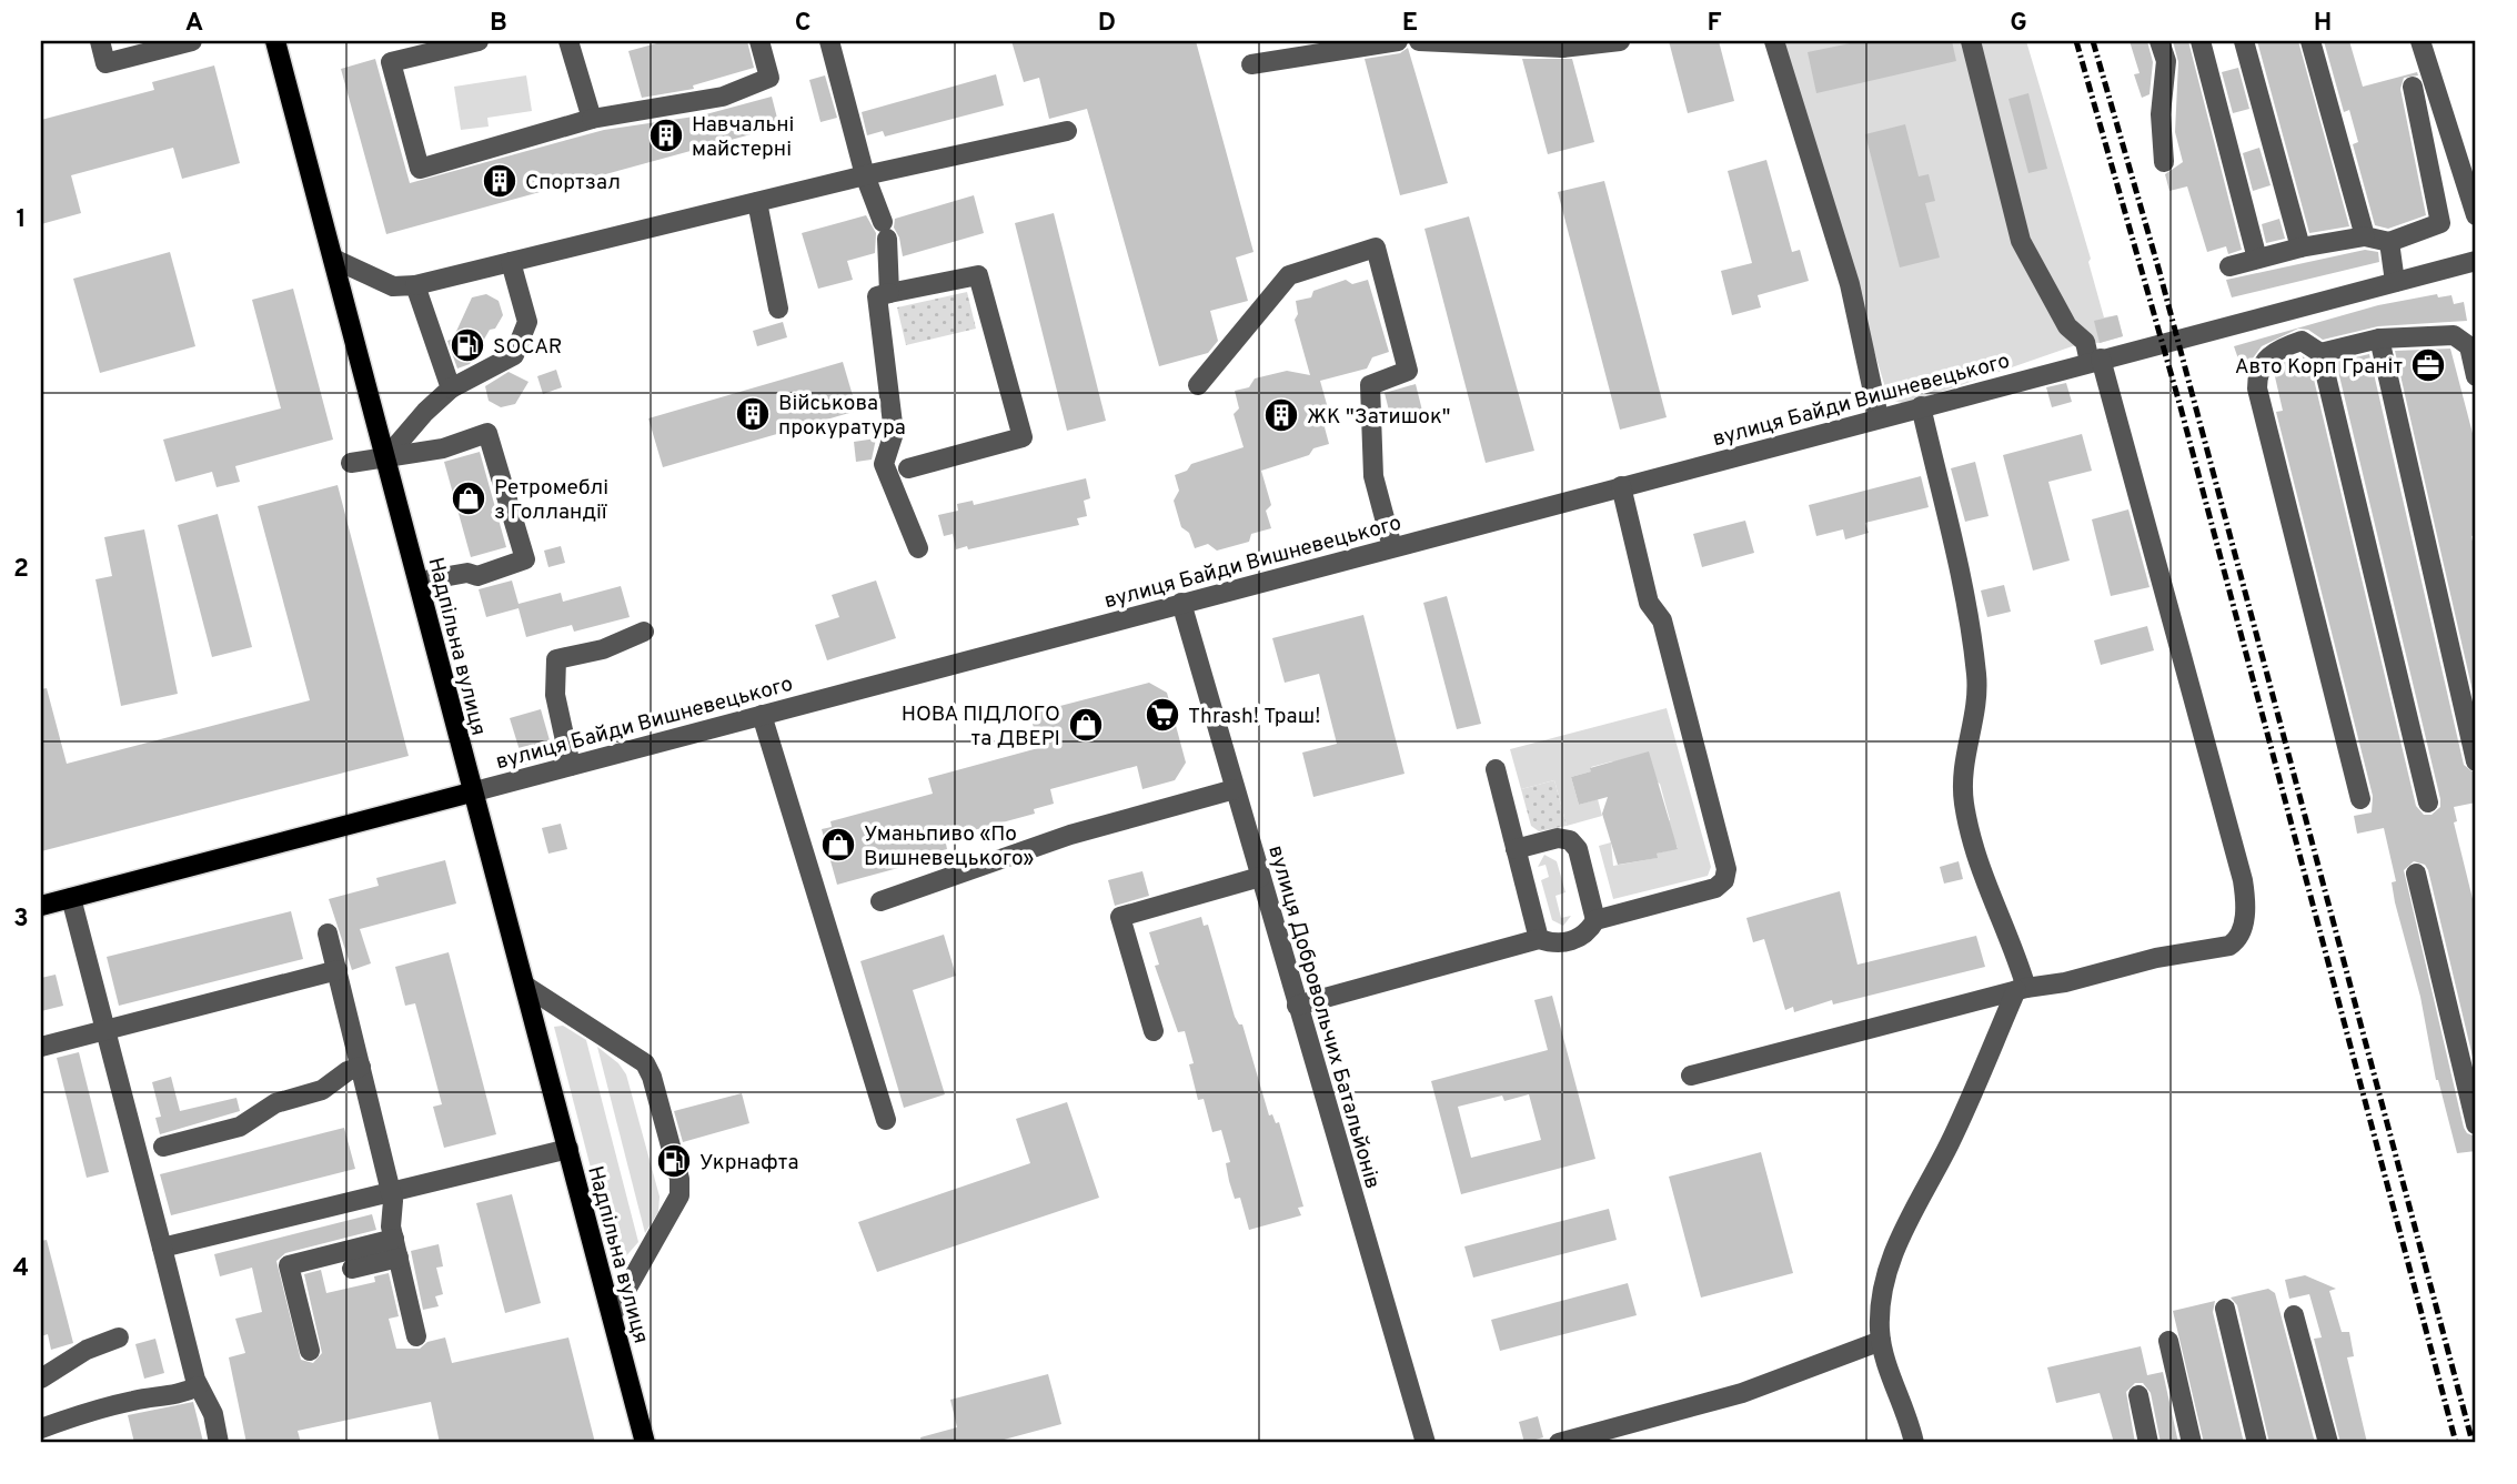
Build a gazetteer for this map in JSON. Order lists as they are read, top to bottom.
{
  "streets": {
    "main road": ["вулиця Байди Вишневецького", "Надпільна вулиця"],
    "street": ["вулиця Добровольчих Батальйонів"]
  },
  "crossings": [
    ["вулиця Байди Вишневецького", "Надпільна вулиця"],
    ["вулиця Байди Вишневецького", "вулиця Добровольчих Батальйонів"]
  ],
  "places": {
    "building": [
      "Навчальні майстерні",
      "Спортзал",
      "Військова прокуратура",
      "ЖК \"Затишок\""
    ],
    "fuel station": ["SOCAR", "Укрнафта"],
    "office": ["Авто Корп Граніт"],
    "shop": ["Ретромеблі з Голландії", "НОВА ПІДЛОГО та ДВЕРІ", "Уманьпиво «По Вишневецького»"],
    "supermarket": ["Thrash! Траш!"]
  },
  "grid": {
    "columns": [
      "A",
      "B",
      "C",
      "D",
      "E",
      "F",
      "G",
      "H"
    ],
    "rows": [
      "1",
      "2",
      "3",
      "4"
    ]
  }
}
